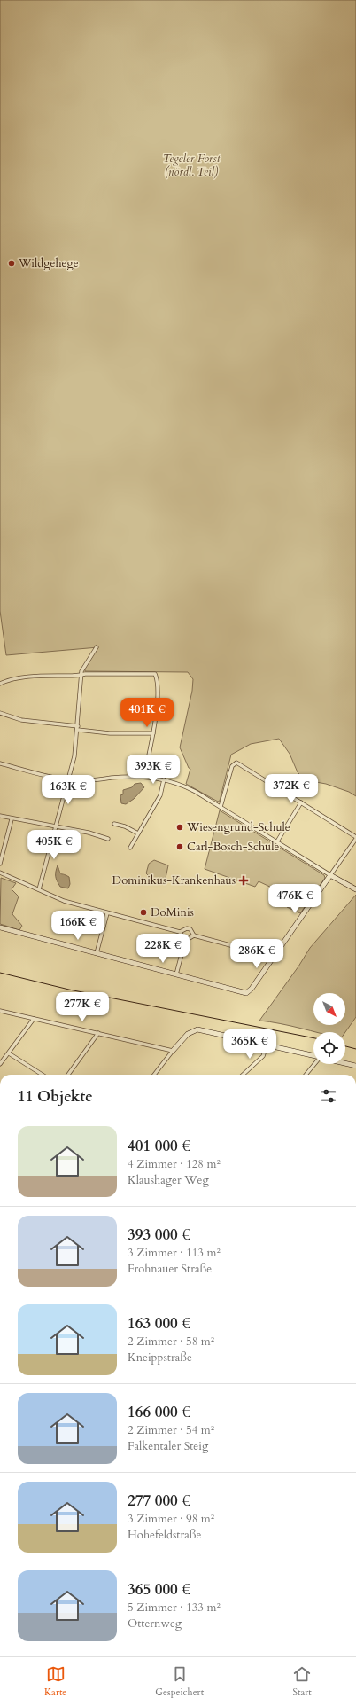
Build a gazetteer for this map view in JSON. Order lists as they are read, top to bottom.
{
  "parks": ["Tegeler Forst (nördl. Teil)"],
  "places": {
    "other": [
      "Wildgehege",
      "Wiesengrund-Schule",
      "Carl-Bosch-Schule",
      "DoMinis"
    ],
    "health": ["Dominikus-Krankenhaus"]
  },
  "north": "bottom right",
  "page": {
    "price": [
      "401K €",
      "393K €",
      "372K €",
      "163K €",
      "405K €",
      "476K €",
      "166K €",
      "228K €",
      "286K €",
      "277K €",
      "365K €"
    ],
    "heading": "11 Objekte",
    "list": [
      {
        "name": "401 000 €",
        "note": "4 Zimmer · 128 m² · Klaushager Weg"
      },
      {
        "name": "393 000 €",
        "note": "3 Zimmer · 113 m² · Frohnauer Straße"
      },
      {
        "name": "163 000 €",
        "note": "2 Zimmer · 58 m² · Kneippstraße"
      },
      {
        "name": "166 000 €",
        "note": "2 Zimmer · 54 m² · Falkentaler Steig"
      },
      {
        "name": "277 000 €",
        "note": "3 Zimmer · 98 m² · Hohefeldstraße"
      },
      {
        "name": "365 000 €",
        "note": "5 Zimmer · 133 m² · Otternweg"
      }
    ],
    "tabs": ["Karte", "Gespeichert", "Start"]
  }
}
